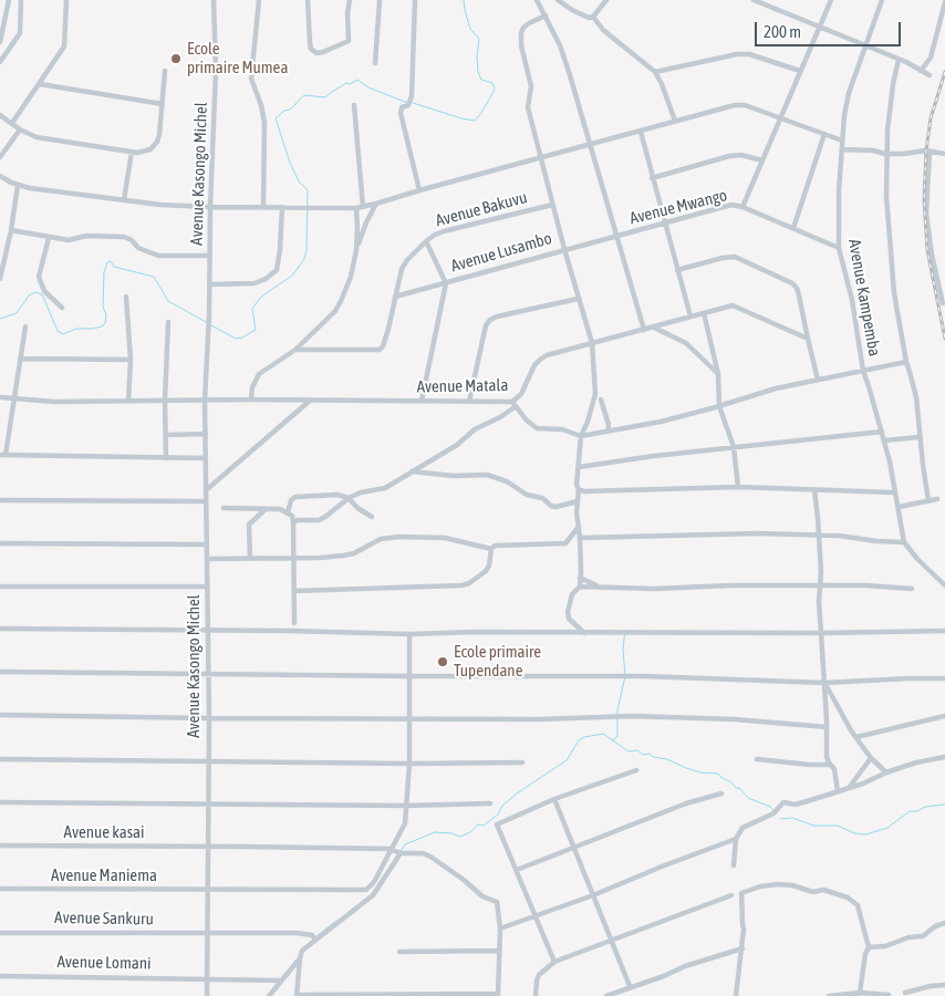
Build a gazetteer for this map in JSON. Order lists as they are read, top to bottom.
{
  "streets": {
    "street": [
      "Avenue Kasongo Michel",
      "Avenue Mwango",
      "Avenue Bakuvu",
      "Avenue Lusambo",
      "Avenue Kampemba",
      "Avenue Matala",
      "Avenue kasai",
      "Avenue Maniema",
      "Avenue Sankuru",
      "Avenue Lomani"
    ]
  },
  "crossings": [
    ["Avenue Kasongo Michel", "Avenue Matala"],
    ["Avenue Kasongo Michel", "Avenue kasai"],
    ["Avenue Kasongo Michel", "Avenue Maniema"],
    ["Avenue Kasongo Michel", "Avenue Sankuru"],
    ["Avenue Kasongo Michel", "Avenue Lomani"],
    ["Avenue Mwango", "Avenue Lusambo"],
    ["Avenue Mwango", "Avenue Kampemba"],
    ["Avenue Bakuvu", "Avenue Lusambo"],
    ["Avenue kasai", "Avenue Maniema"]
  ],
  "places": ["Ecole primaire Mumea", "Ecole primaire Tupendane"],
  "scale_bar": "200 m"
}
